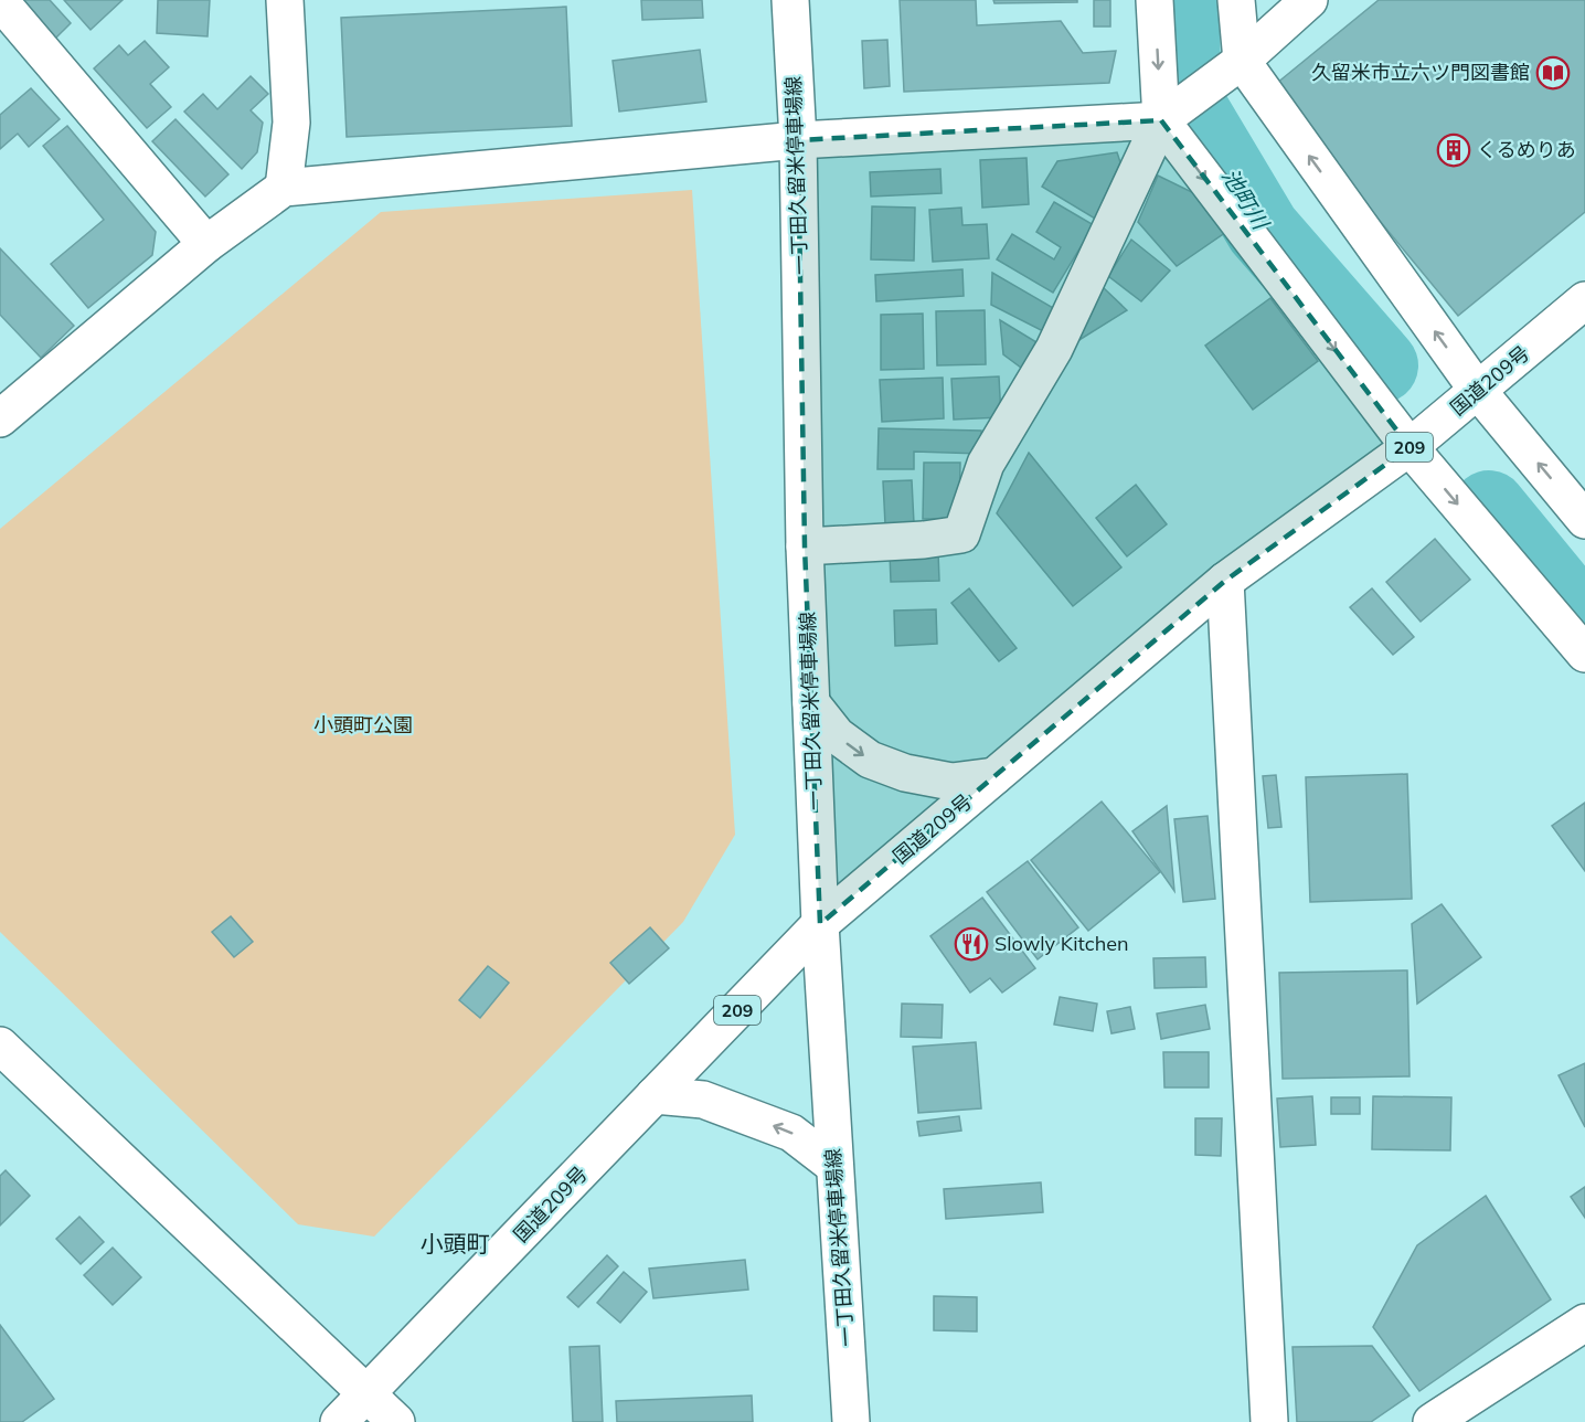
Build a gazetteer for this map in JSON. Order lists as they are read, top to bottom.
{
  "streets": {
    "main road": ["一丁田久留米停車場線", "国道209号", "209"]
  },
  "crossings": [
    ["一丁田久留米停車場線", "国道209号"]
  ],
  "districts": ["小頭町"],
  "water": ["池町川"],
  "parks": ["小頭町公園"],
  "places": {
    "library": ["久留米市立六ツ門図書館"],
    "building": ["くるめりあ"],
    "restaurant": ["Slowly Kitchen"]
  }
}
